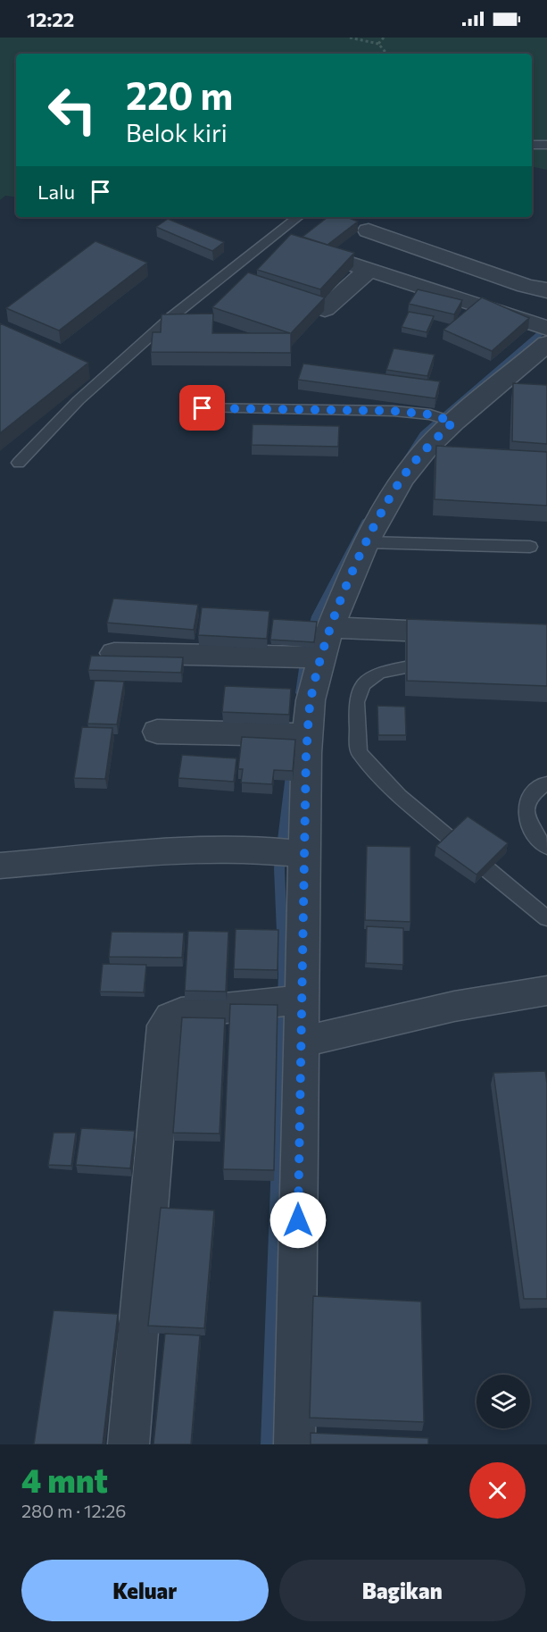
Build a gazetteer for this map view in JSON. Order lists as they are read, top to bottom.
{
  "page": {
    "status": "12:22",
    "turn": ["220 m", "Belok kiri"],
    "then": "Lalu",
    "heading": ["4 mnt", "280 m · 12:26"],
    "buttons": ["Keluar", "Bagikan"]
  }
}
